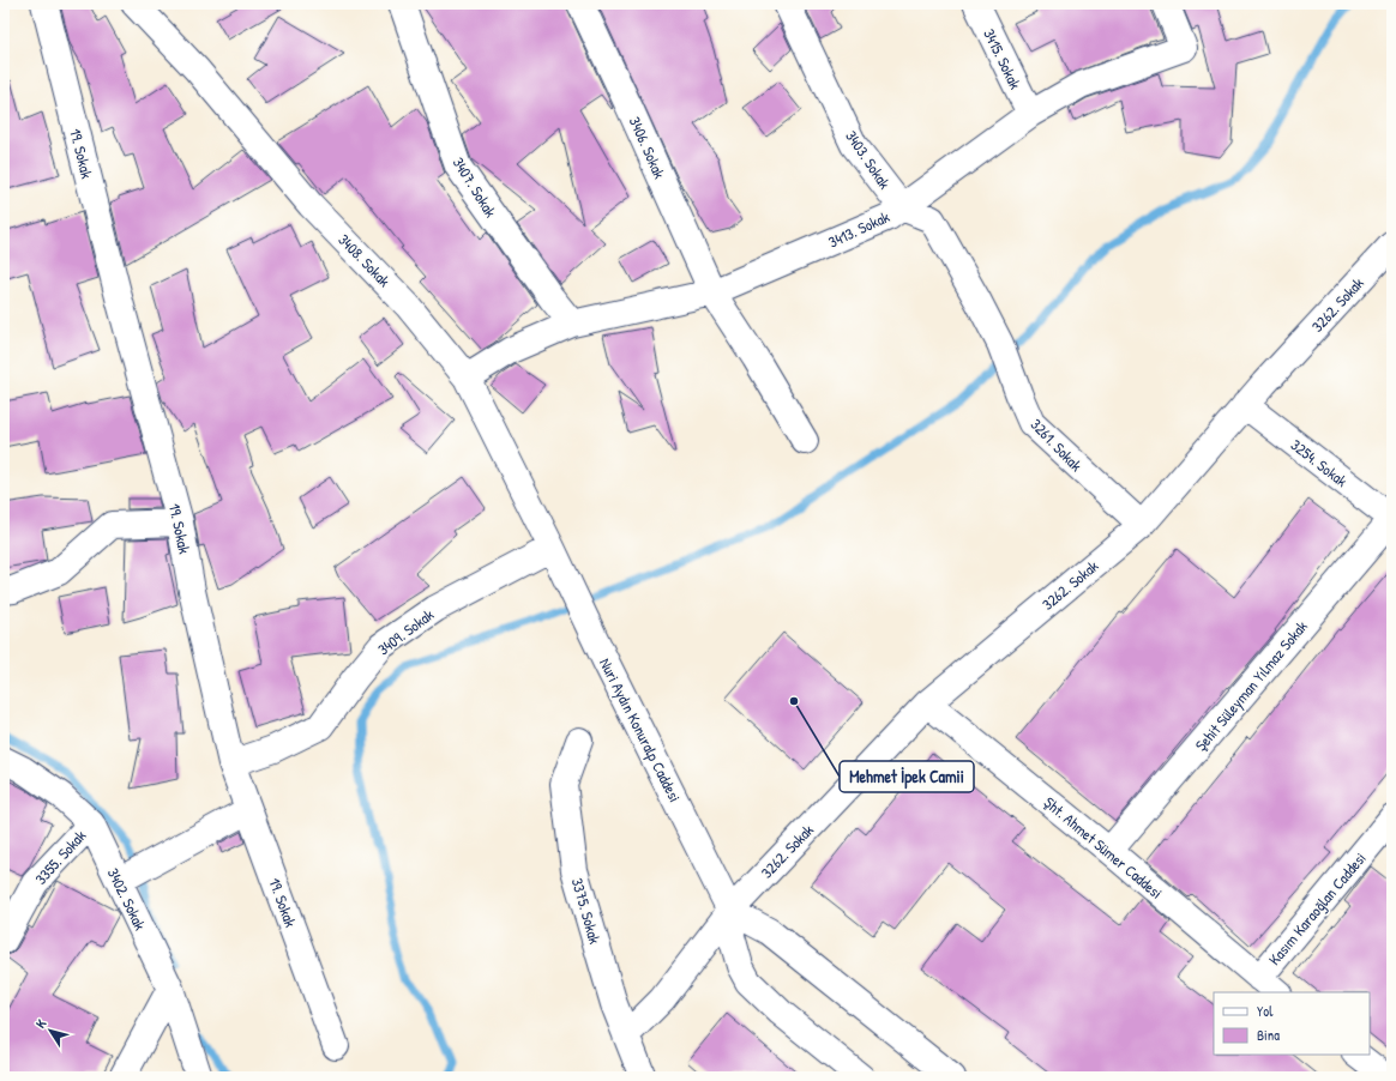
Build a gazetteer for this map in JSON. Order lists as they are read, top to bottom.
{
  "streets": {
    "street": [
      "3415. Sokak",
      "3406. Sokak",
      "19. Sokak",
      "3403. Sokak",
      "3407. Sokak",
      "3413. Sokak",
      "3408. Sokak",
      "3262. Sokak",
      "3261. Sokak",
      "3254. Sokak",
      "3409. Sokak",
      "Şehit Süleyman Yılmaz Sokak",
      "Nuri Aydın Konuralp Caddesi",
      "Şht. Ahmet Sümer Caddesi",
      "3355. Sokak",
      "3402. Sokak",
      "Kasım Karaoğlan Caddesi",
      "3375. Sokak"
    ]
  },
  "crossings": [
    ["3415. Sokak", "3413. Sokak"],
    ["3406. Sokak", "3413. Sokak"],
    ["19. Sokak", "3409. Sokak"],
    ["3403. Sokak", "3413. Sokak"],
    ["3403. Sokak", "3261. Sokak"],
    ["3407. Sokak", "3413. Sokak"],
    ["3413. Sokak", "3408. Sokak"],
    ["3413. Sokak", "3261. Sokak"],
    ["3408. Sokak", "3409. Sokak"],
    ["3408. Sokak", "Nuri Aydın Konuralp Caddesi"],
    ["3262. Sokak", "3261. Sokak"],
    ["3262. Sokak", "3254. Sokak"],
    ["3262. Sokak", "Nuri Aydın Konuralp Caddesi"],
    ["3262. Sokak", "Şht. Ahmet Sümer Caddesi"],
    ["3262. Sokak", "3375. Sokak"],
    ["3254. Sokak", "Şehit Süleyman Yılmaz Sokak"],
    ["3409. Sokak", "Nuri Aydın Konuralp Caddesi"],
    ["Şehit Süleyman Yılmaz Sokak", "Şht. Ahmet Sümer Caddesi"],
    ["Şht. Ahmet Sümer Caddesi", "Kasım Karaoğlan Caddesi"],
    ["3355. Sokak", "3402. Sokak"]
  ],
  "places": ["Mehmet İpek Camii"],
  "legend": ["Yol", "Bina"],
  "north": "top left"
}
